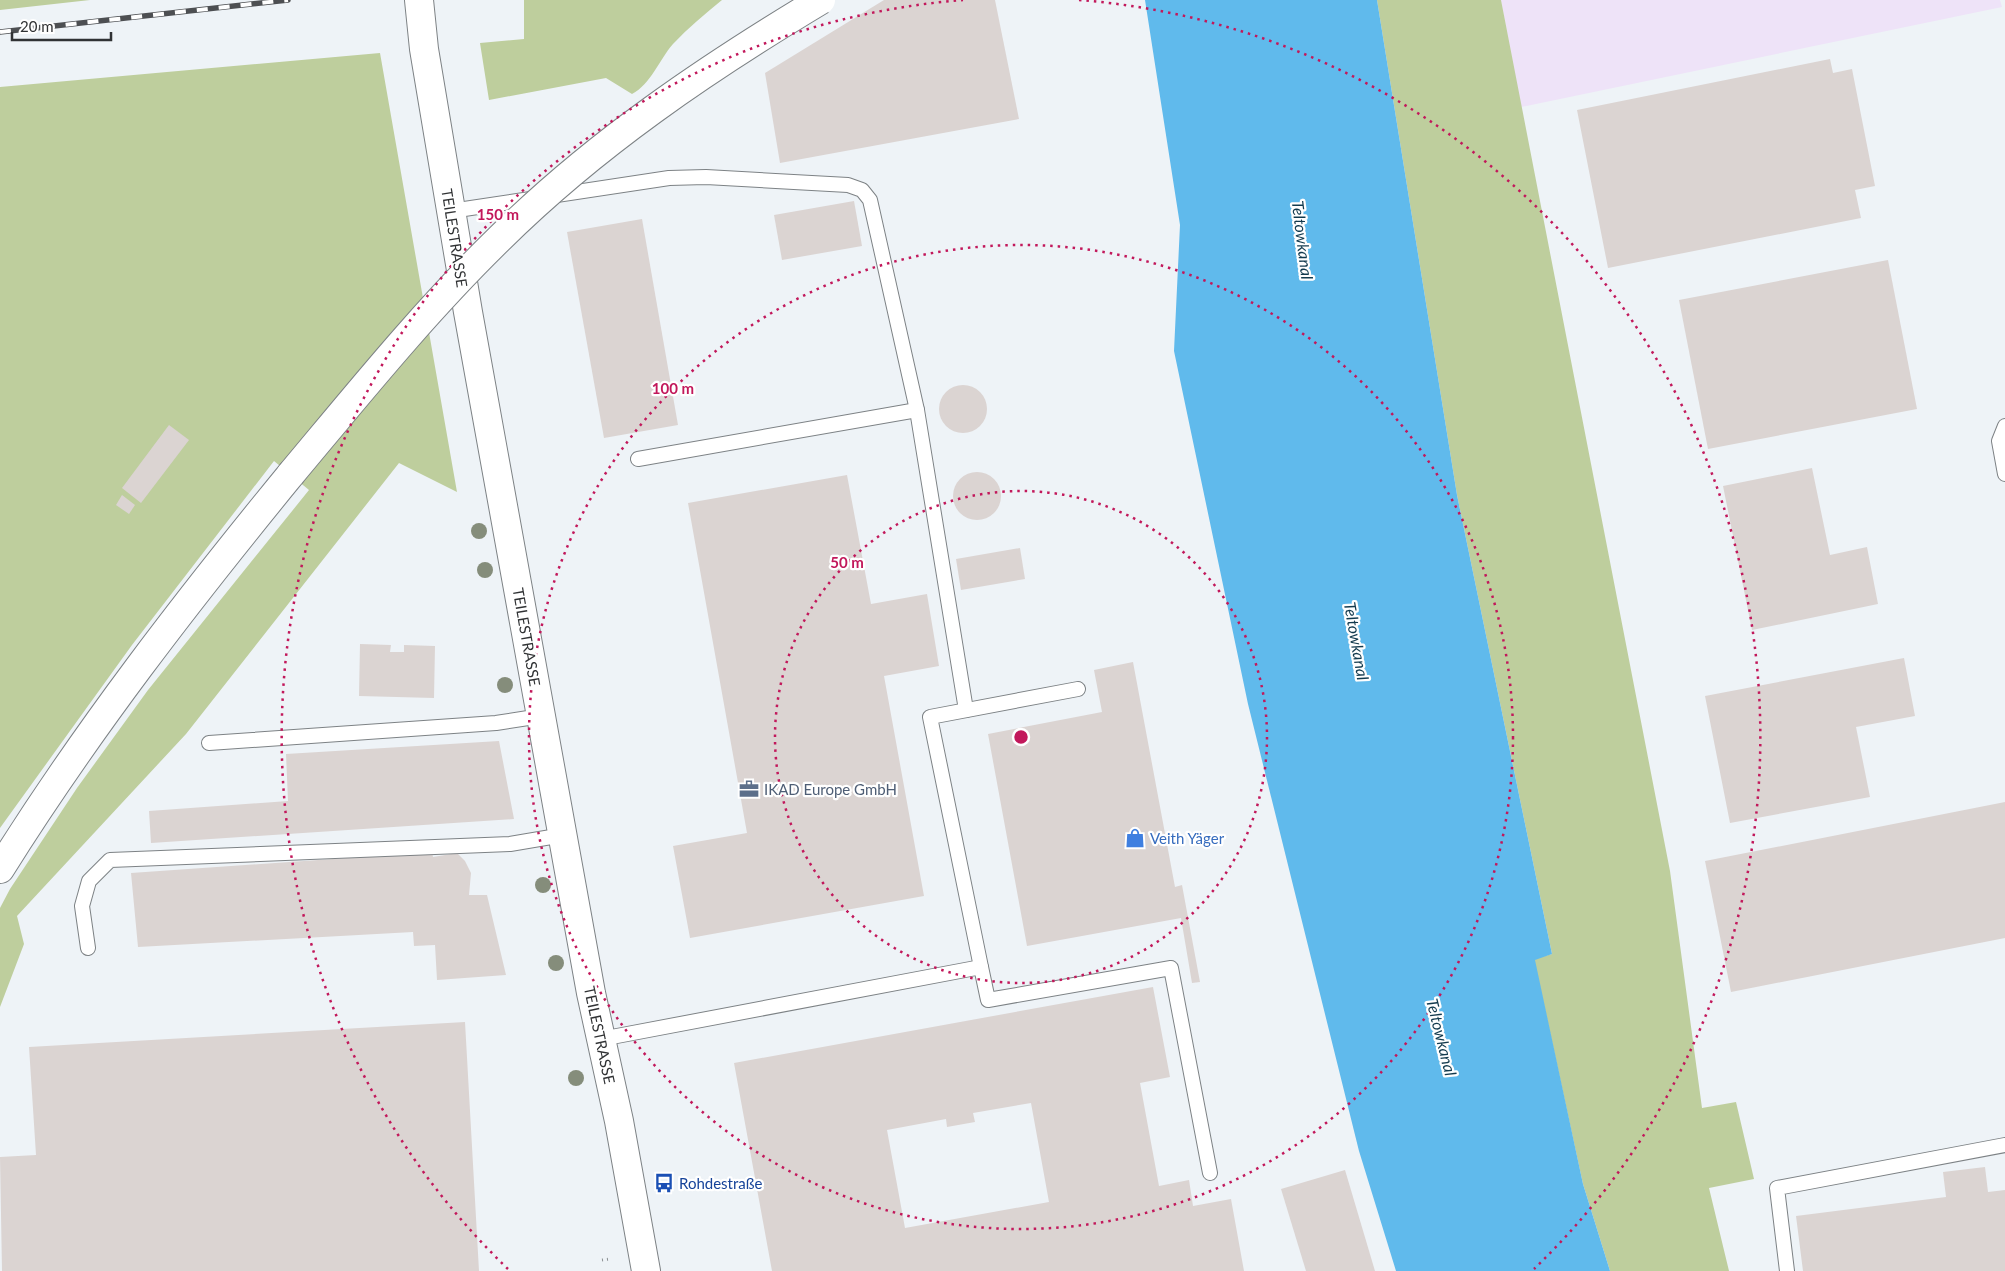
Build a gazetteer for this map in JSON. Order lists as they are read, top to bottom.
{
  "streets": {
    "main road": ["TEILESTRASSE"]
  },
  "water": ["Teltowkanal"],
  "places": {
    "office": ["IKAD Europe GmbH"],
    "shop": ["Veith Yäger"],
    "bus stop": ["Rohdestraße"]
  },
  "scale_bar": "20 m",
  "rings": ["150 m", "100 m", "50 m"]
}
